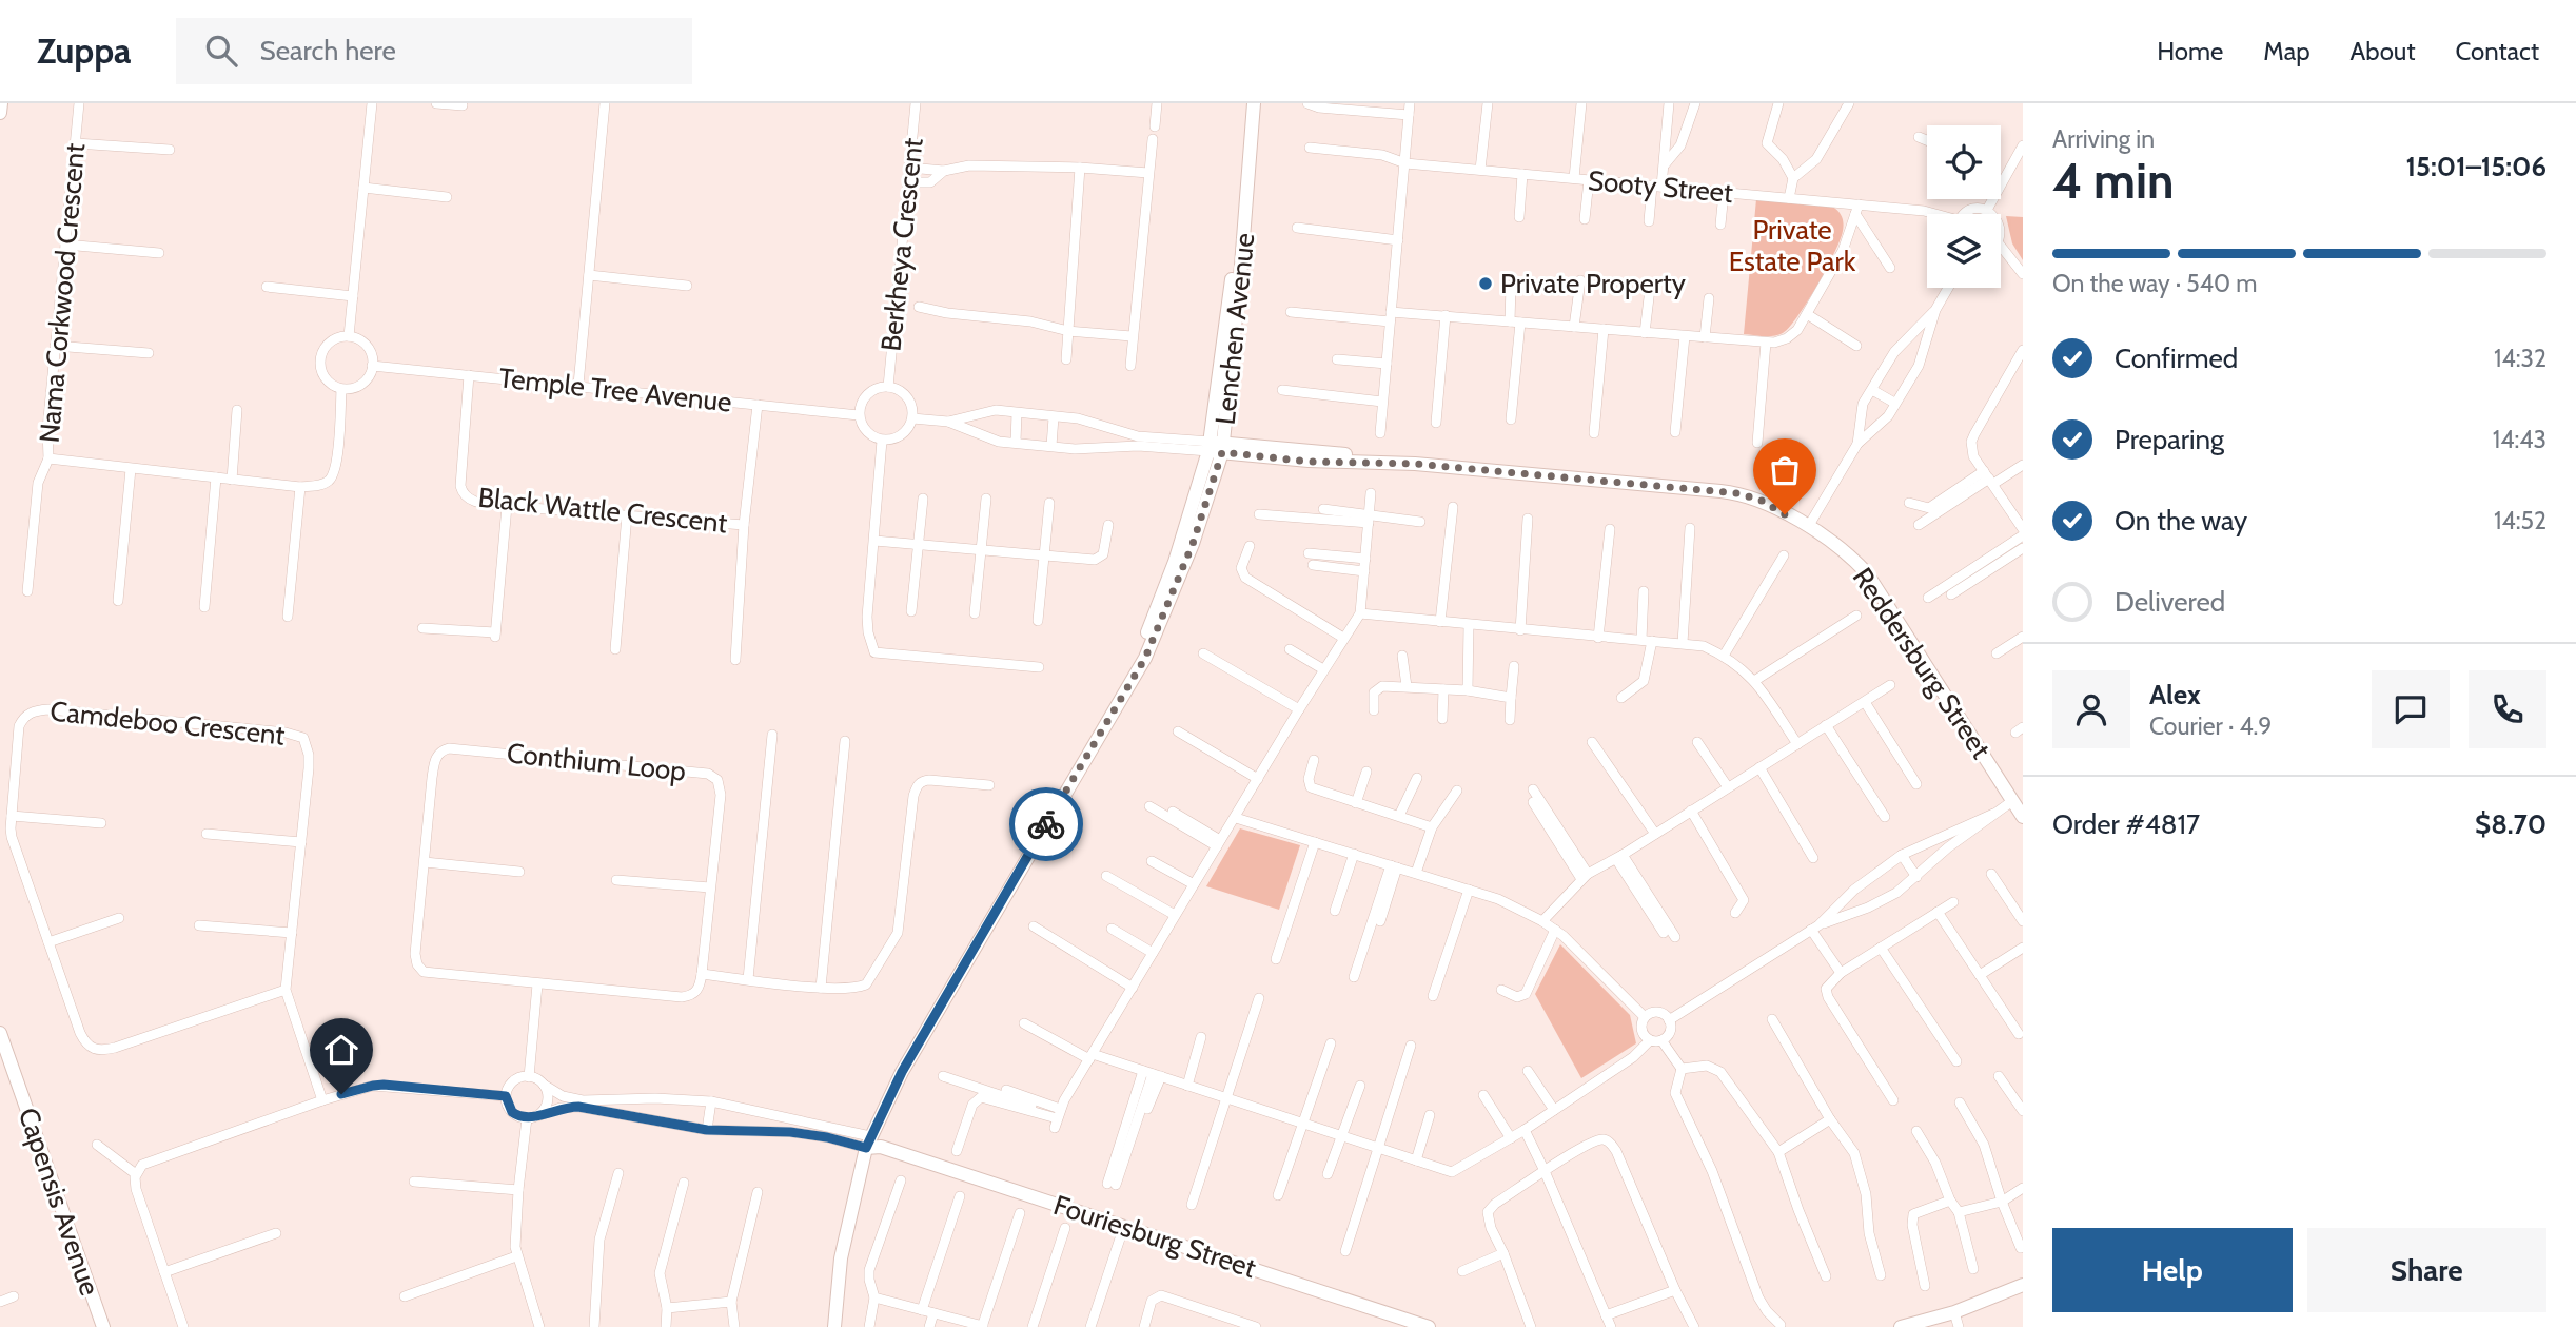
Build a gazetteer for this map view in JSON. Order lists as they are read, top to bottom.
{
  "streets": {
    "street": [
      "Sooty Street",
      "Berkheya Crescent",
      "Nama Corkwood Crescent",
      "Lenchen Avenue",
      "Temple Tree Avenue",
      "Black Wattle Crescent",
      "Reddersburg Street",
      "Camdeboo Crescent",
      "Conthium Loop",
      "Capensis Avenue",
      "Fouriesburg Street"
    ]
  },
  "crossings": [
    ["Berkheya Crescent", "Temple Tree Avenue"],
    ["Nama Corkwood Crescent", "Temple Tree Avenue"],
    ["Lenchen Avenue", "Reddersburg Street"],
    ["Lenchen Avenue", "Fouriesburg Street"],
    ["Temple Tree Avenue", "Black Wattle Crescent"]
  ],
  "parks": ["Private Estate Park"],
  "places": ["Private Property"],
  "page": {
    "header": "Zuppa",
    "search": "Search here",
    "nav": [
      "Home",
      "Map",
      "About",
      "Contact"
    ],
    "heading": ["4 min", "Arriving in", "15:01–15:06"],
    "panel": [
      "Alex",
      "Courier · 4.9",
      "Order #4817",
      "$8.70"
    ],
    "bar": "On the way · 540 m",
    "list": [
      ["Confirmed", "14:32"],
      ["Preparing", "14:43"],
      ["On the way", "14:52"],
      "Delivered"
    ],
    "buttons": ["Help", "Share"]
  }
}
